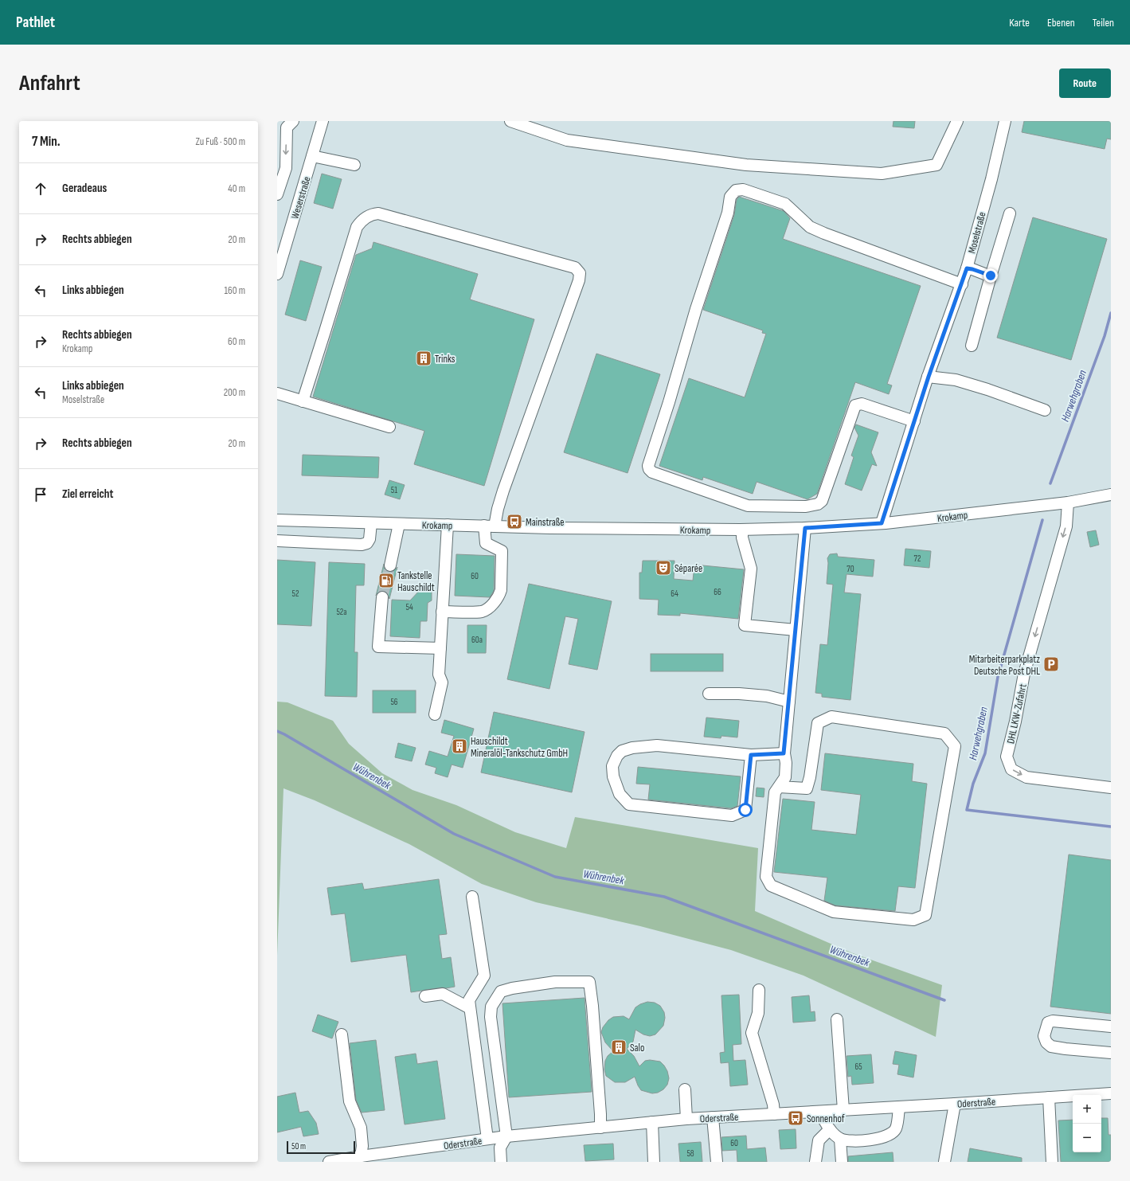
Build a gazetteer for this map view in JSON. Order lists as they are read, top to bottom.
{
  "streets": {
    "street": [
      "Weserstraße",
      "Moselstraße",
      "Krokamp",
      "DHL LKW-Zufahrt",
      "Oderstraße"
    ]
  },
  "crossings": [
    ["Moselstraße", "Krokamp"],
    ["Krokamp", "DHL LKW-Zufahrt"]
  ],
  "water": ["Harwehgraben", "Wührenbek"],
  "places": {
    "building": ["Trinks", "Hauschildt Mineralöl-Tankschutz GmbH", "Salo"],
    "bus stop": ["Mainstraße", "Sonnenhof"],
    "theatre": ["Séparée"],
    "fuel station": ["Tankstelle Hauschildt"],
    "parking": ["Mitarbeiterparkplatz Deutsche Post DHL"]
  },
  "house_numbers": [
    "51",
    "72",
    "70",
    "60",
    "66",
    "52",
    "64",
    "54",
    "52a",
    "60a",
    "56",
    "65",
    "60",
    "58"
  ],
  "scale_bar": "50 m",
  "page": {
    "header": "Pathlet",
    "nav": ["Karte", "Ebenen", "Teilen"],
    "buttons": "Route",
    "title": "Anfahrt",
    "heading": ["7 Min.", "Zu Fuß · 500 m"],
    "list": [
      ["Geradeaus", "40 m"],
      ["Rechts abbiegen", "20 m"],
      ["Links abbiegen", "160 m"],
      ["Rechts abbiegen", "Krokamp", "60 m"],
      ["Links abbiegen", "Moselstraße", "200 m"],
      ["Rechts abbiegen", "20 m"],
      "Ziel erreicht"
    ],
    "map_buttons": ["+", "−"],
    "scale": "50 m"
  }
}
